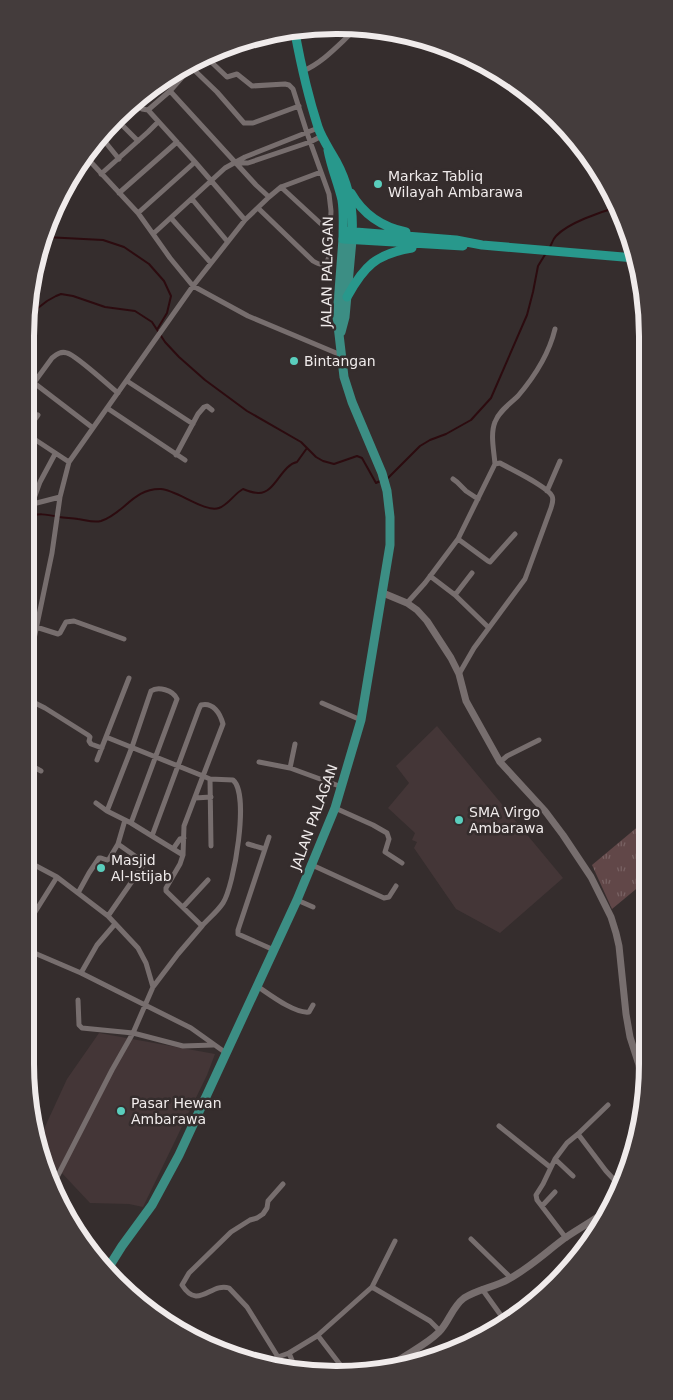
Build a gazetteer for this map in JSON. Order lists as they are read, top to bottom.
{
  "streets": {
    "highway": ["JALAN PALAGAN"]
  },
  "places": [
    "Markaz Tabliq Wilayah Ambarawa",
    "Bintangan",
    "SMA Virgo Ambarawa",
    "Masjid Al-Istijab",
    "Pasar Hewan Ambarawa"
  ]
}
